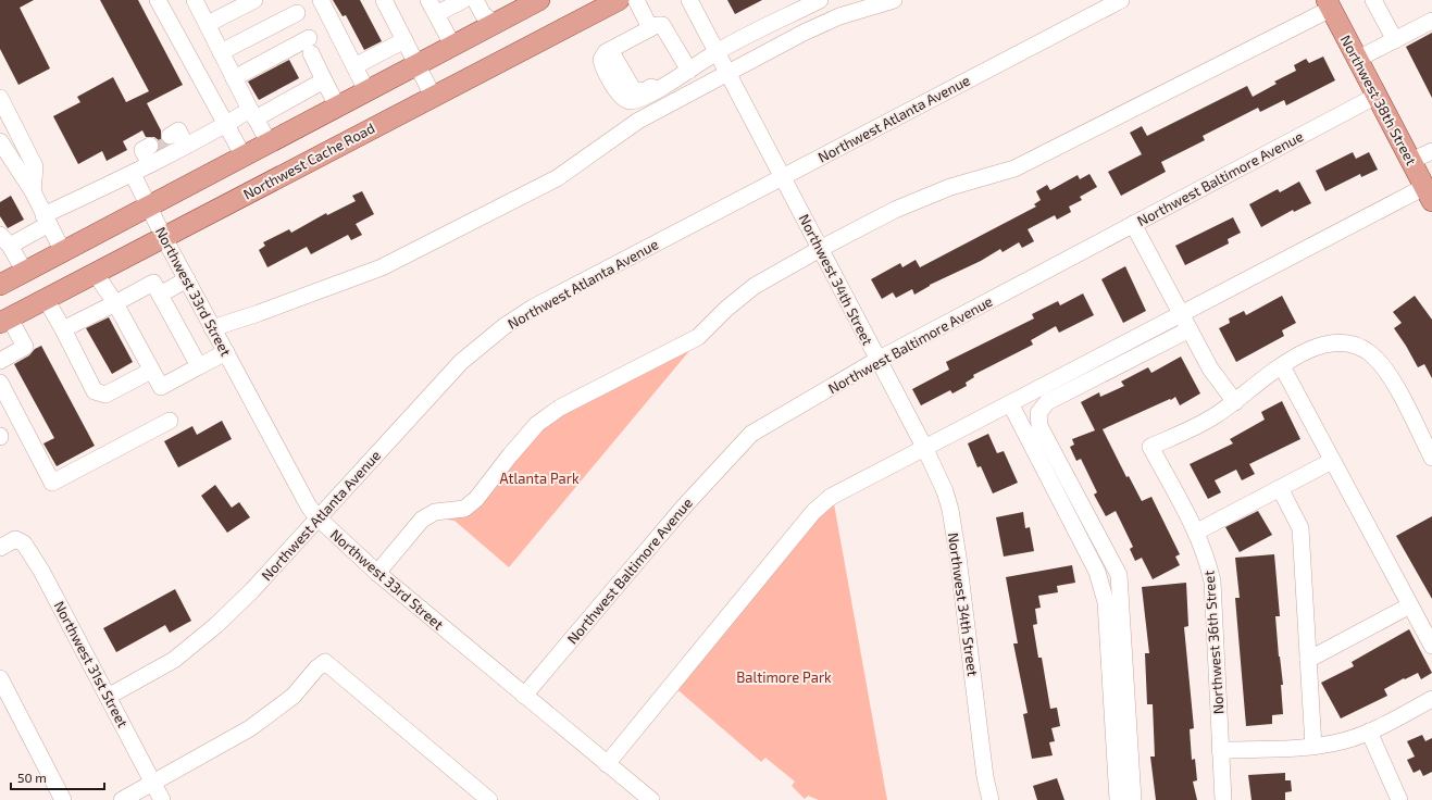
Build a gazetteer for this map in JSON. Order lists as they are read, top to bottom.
{
  "streets": {
    "main road": ["Northwest 38th Street", "Northwest Cache Road"],
    "street": [
      "Northwest Atlanta Avenue",
      "Northwest Baltimore Avenue",
      "Northwest 34th Street",
      "Northwest 33rd Street",
      "Northwest 36th Street",
      "Northwest 31st Street"
    ]
  },
  "crossings": [
    ["Northwest 38th Street", "Northwest Baltimore Avenue"],
    ["Northwest Atlanta Avenue", "Northwest 34th Street"],
    ["Northwest Atlanta Avenue", "Northwest 33rd Street"],
    ["Northwest Atlanta Avenue", "Northwest 31st Street"],
    ["Northwest Cache Road", "Northwest 33rd Street"],
    ["Northwest Baltimore Avenue", "Northwest 34th Street"],
    ["Northwest Baltimore Avenue", "Northwest 33rd Street"]
  ],
  "parks": ["Atlanta Park", "Baltimore Park"],
  "scale_bar": "50 m"
}
